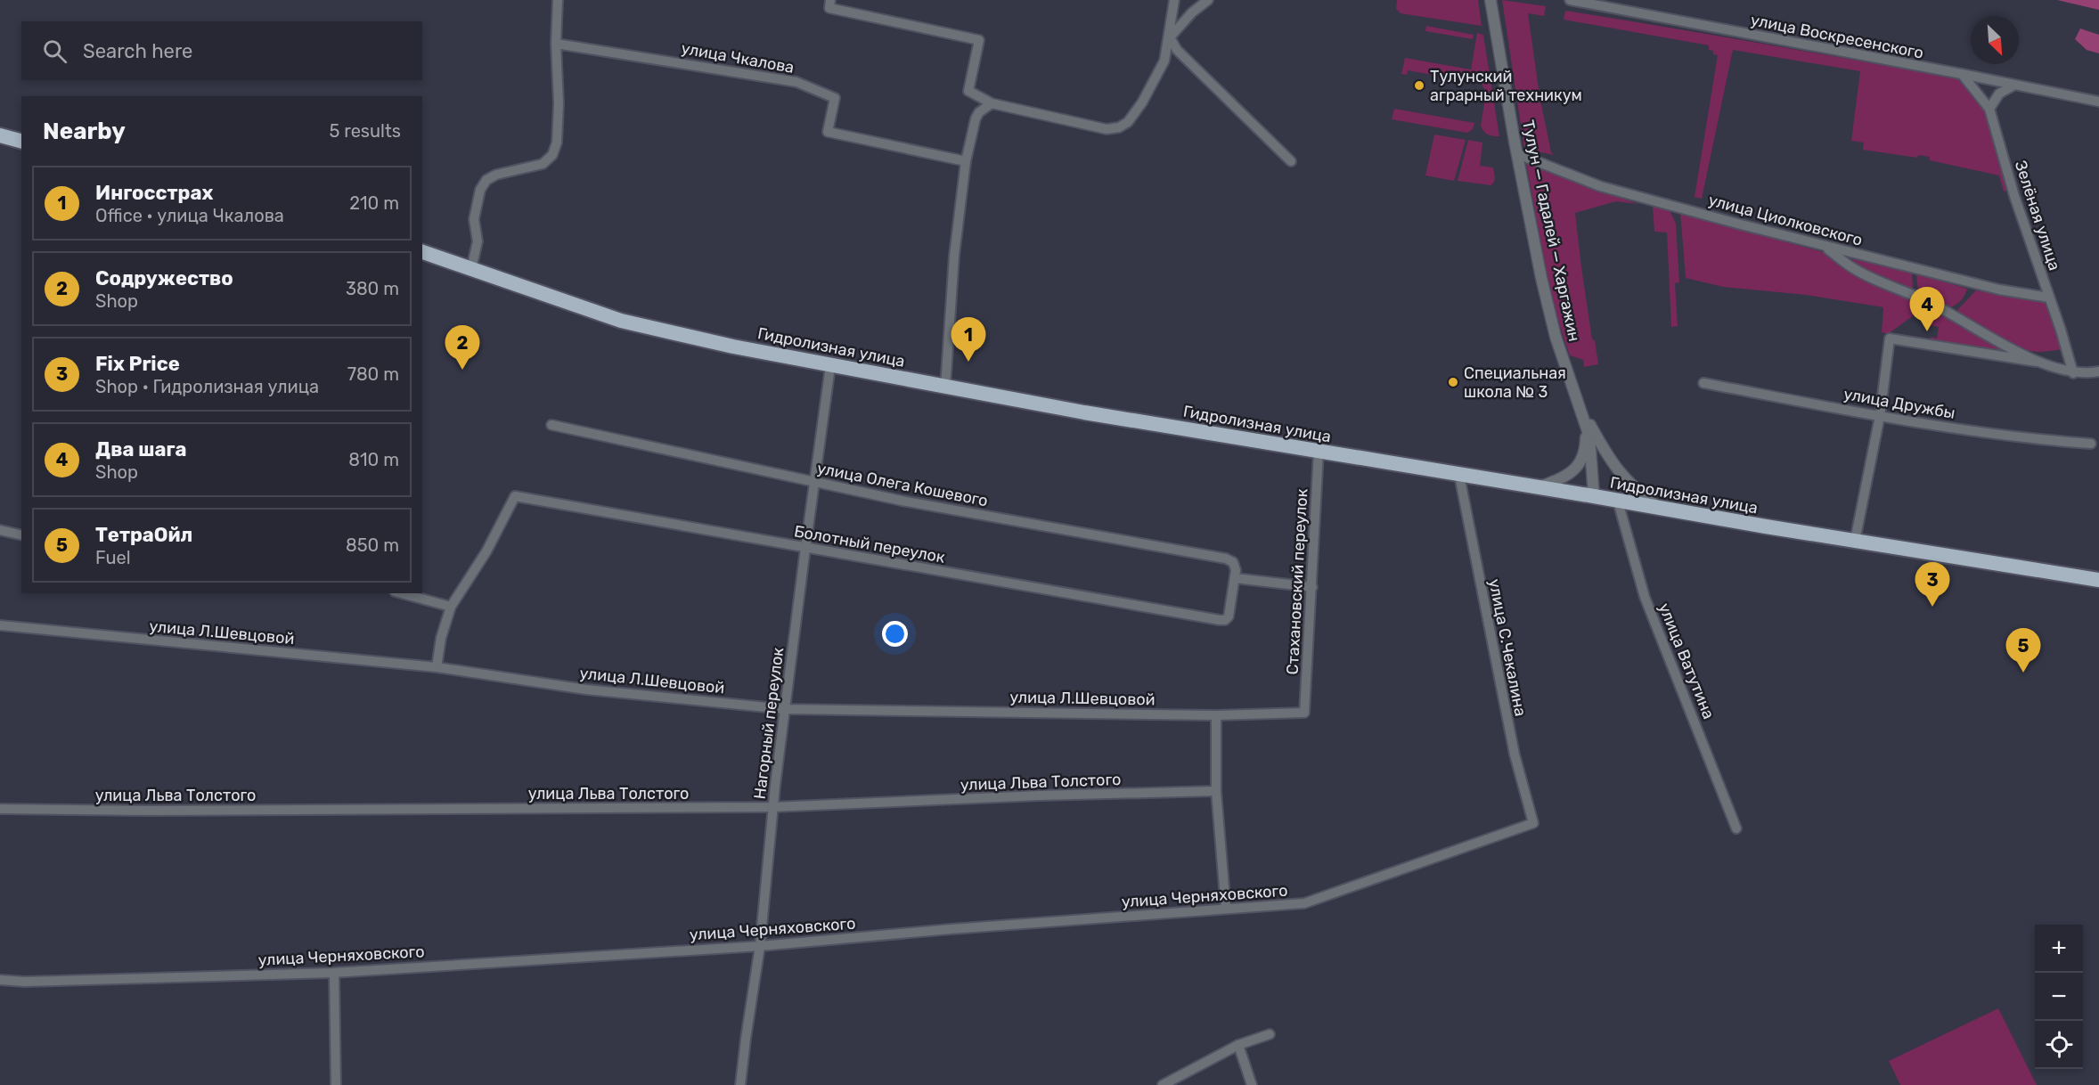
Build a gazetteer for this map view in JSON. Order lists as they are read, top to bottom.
{
  "streets": {
    "highway": ["Гидролизная улица"],
    "street": [
      "улица Воскресенского",
      "улица Чкалова",
      "Зелёная улица",
      "улица Циолковского",
      "Тулун — Гадалей — Харгажин",
      "улица Дружбы",
      "улица Олега Кошевого",
      "Болотный переулок",
      "Стахановский переулок",
      "улица Л.Шевцовой",
      "улица С.Чекалина",
      "улица Ватутина",
      "Нагорный переулок",
      "улица Льва Толстого",
      "улица Черняховского"
    ]
  },
  "crossings": [
    ["улица Воскресенского", "Зелёная улица"],
    ["Зелёная улица", "улица Циолковского"],
    ["улица Циолковского", "Тулун — Гадалей — Харгажин"],
    ["Тулун — Гадалей — Харгажин", "Гидролизная улица"],
    ["Гидролизная улица", "Стахановский переулок"],
    ["Гидролизная улица", "улица С.Чекалина"],
    ["Гидролизная улица", "улица Ватутина"],
    ["Гидролизная улица", "Нагорный переулок"],
    ["улица Олега Кошевого", "Болотный переулок"],
    ["улица Олега Кошевого", "Нагорный переулок"],
    ["Болотный переулок", "Нагорный переулок"],
    ["Стахановский переулок", "улица Л.Шевцовой"],
    ["улица Л.Шевцовой", "Нагорный переулок"],
    ["улица С.Чекалина", "улица Черняховского"],
    ["Нагорный переулок", "улица Льва Толстого"],
    ["Нагорный переулок", "улица Черняховского"]
  ],
  "places": ["Тулунский аграрный техникум", "Специальная школа № 3"],
  "north": "bottom right",
  "page": {
    "search": "Search here",
    "heading": ["Nearby", "5 results"],
    "list": [
      {
        "mark": "1",
        "name": "Ингосстрах",
        "note": "Office · улица Чкалова",
        "value": "210 m"
      },
      {
        "mark": "2",
        "name": "Содружество",
        "note": "Shop",
        "value": "380 m"
      },
      {
        "mark": "3",
        "name": "Fix Price",
        "note": "Shop · Гидролизная улица",
        "value": "780 m"
      },
      {
        "mark": "4",
        "name": "Два шага",
        "note": "Shop",
        "value": "810 m"
      },
      {
        "mark": "5",
        "name": "ТетраОйл",
        "note": "Fuel",
        "value": "850 m"
      }
    ],
    "pins": [
      "4",
      "1",
      "2",
      "3",
      "5"
    ],
    "map_buttons": ["+", "−"]
  }
}
